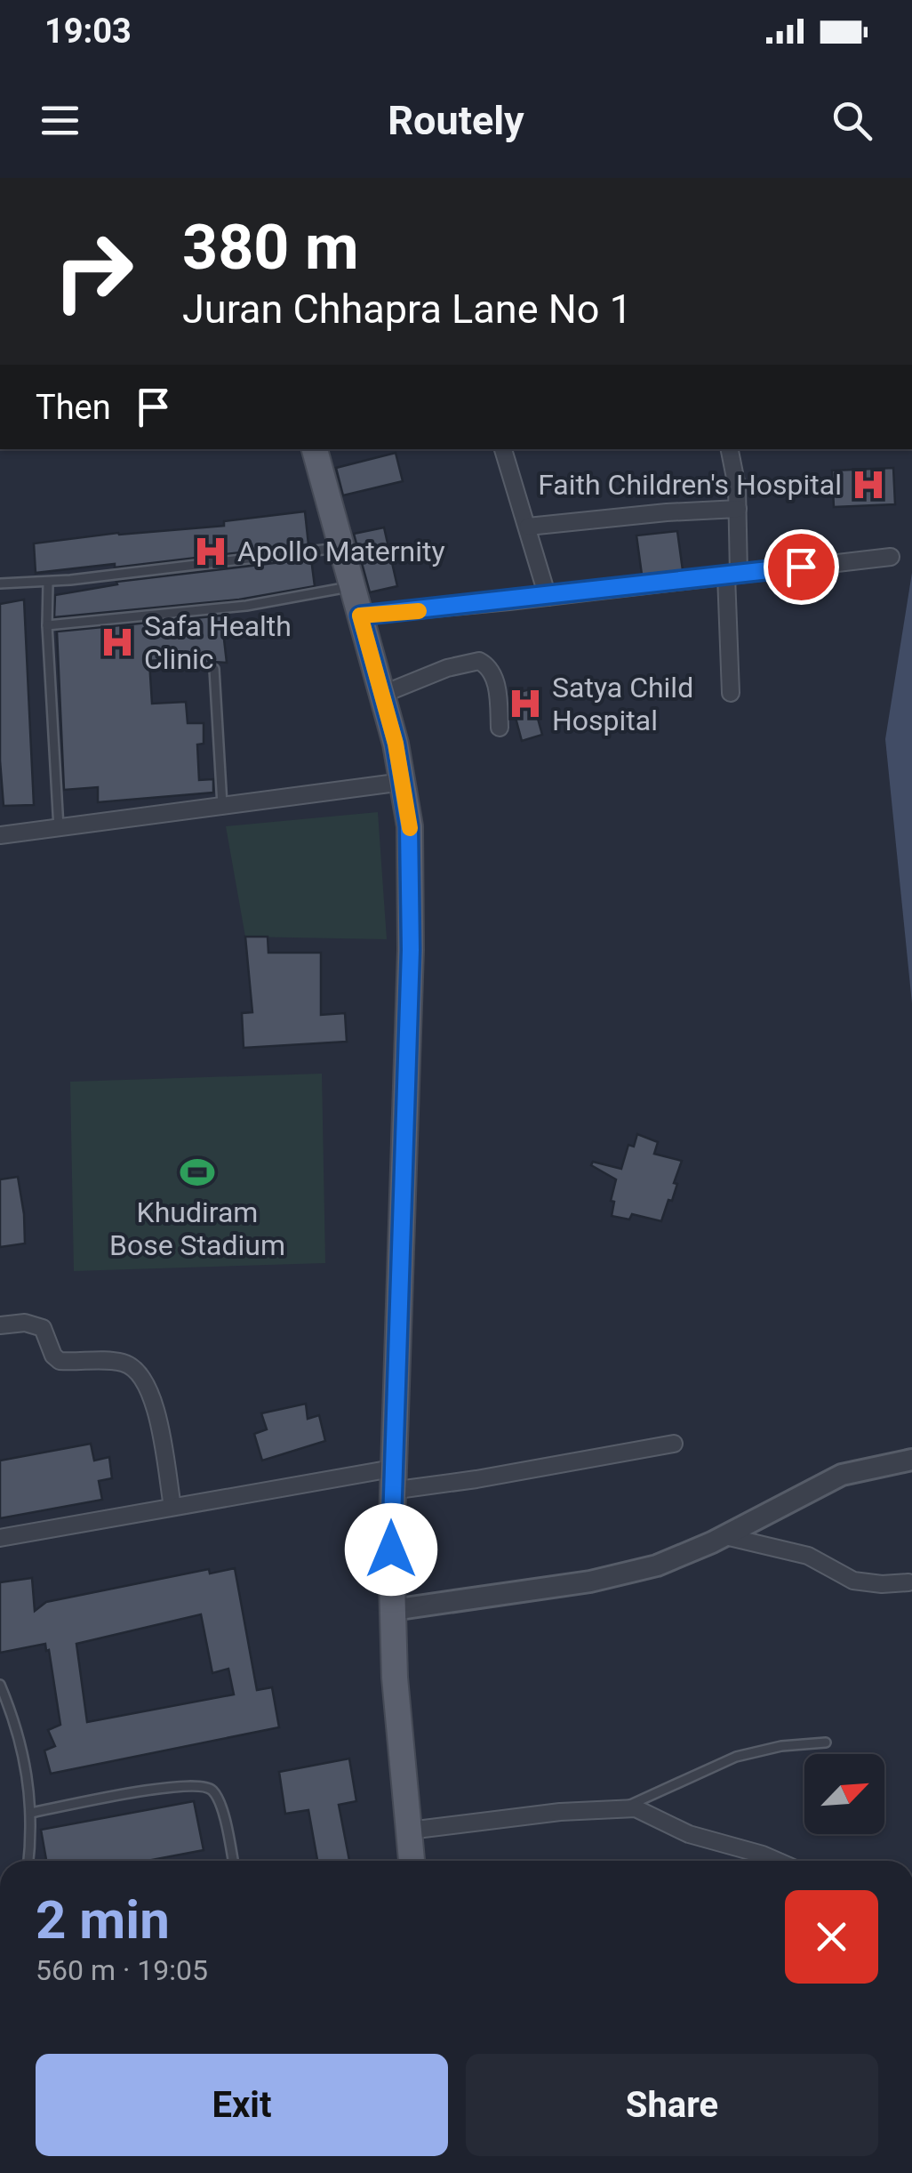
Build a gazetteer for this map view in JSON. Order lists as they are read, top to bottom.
{
  "places": {
    "hospital": [
      "Faith Children's Hospital",
      "Apollo Maternity",
      "Safa Health Clinic",
      "Satya Child Hospital"
    ],
    "sports": ["Khudiram Bose Stadium"]
  },
  "north": "top right",
  "page": {
    "status": "19:03",
    "header": "Routely",
    "turn": ["380 m", "Juran Chhapra Lane No 1"],
    "then": "Then",
    "heading": ["2 min", "560 m · 19:05"],
    "buttons": ["Exit", "Share"]
  }
}
